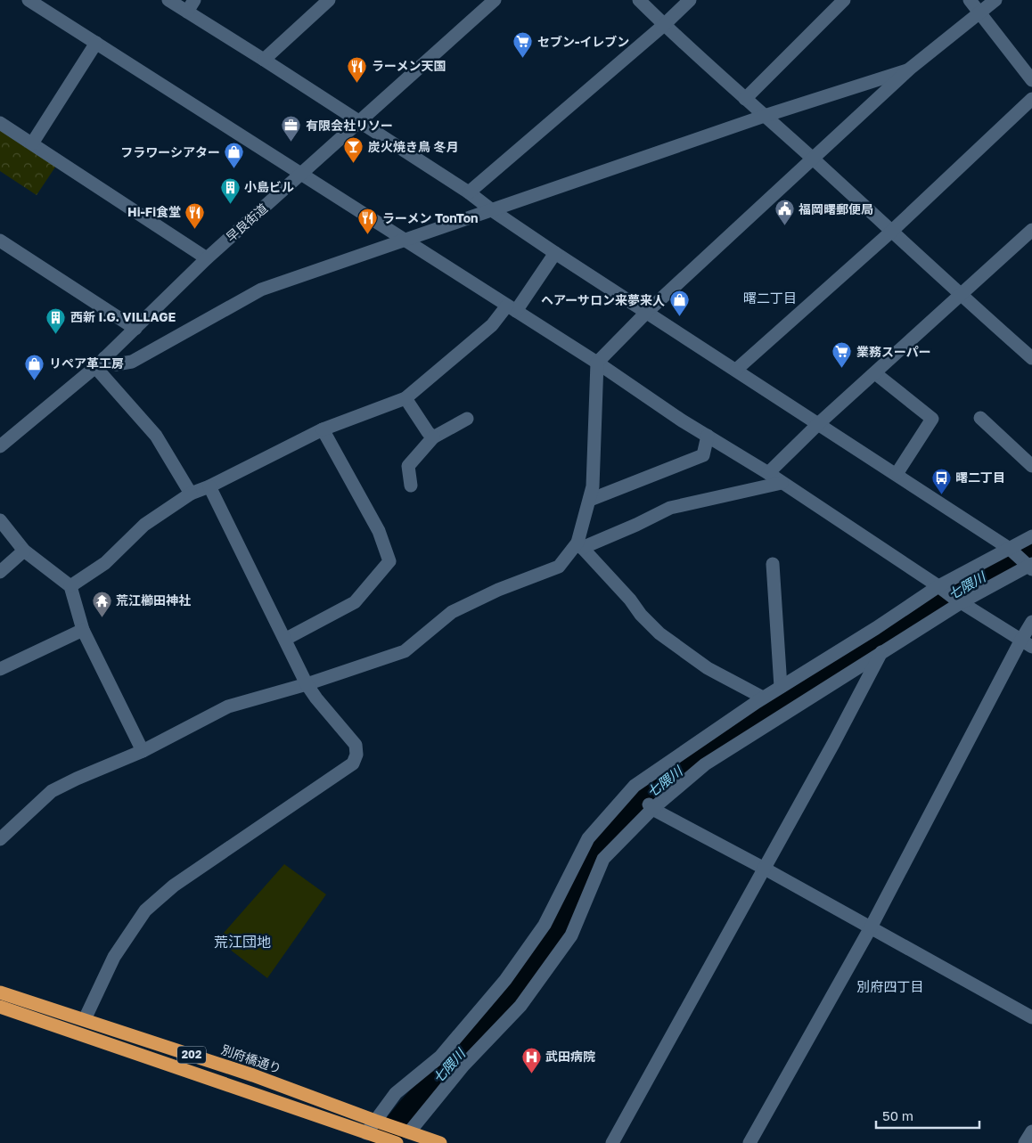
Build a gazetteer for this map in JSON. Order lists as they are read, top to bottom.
{
  "streets": {
    "highway": ["202", "別府橋通り"],
    "street": ["早良街道"]
  },
  "districts": ["曙二丁目", "荒江団地", "別府四丁目"],
  "water": ["七隈川"],
  "places": {
    "supermarket": ["セブン-イレブン", "業務スーパー"],
    "restaurant": ["ラーメン天国", "Hi-Fi食堂", "ラーメン TonTon"],
    "office": ["有限会社リソー"],
    "bar": ["炭火焼き鳥 冬月"],
    "shop": ["フラワーシアター", "ヘアーサロン来夢来人", "リペア革工房"],
    "building": ["小島ビル", "西新 I.G. VILLAGE"],
    "public building": ["福岡曙郵便局"],
    "bus stop": ["曙二丁目"],
    "temple": ["荒江櫛田神社"],
    "hospital": ["武田病院"]
  },
  "scale_bar": "50 m"
}
